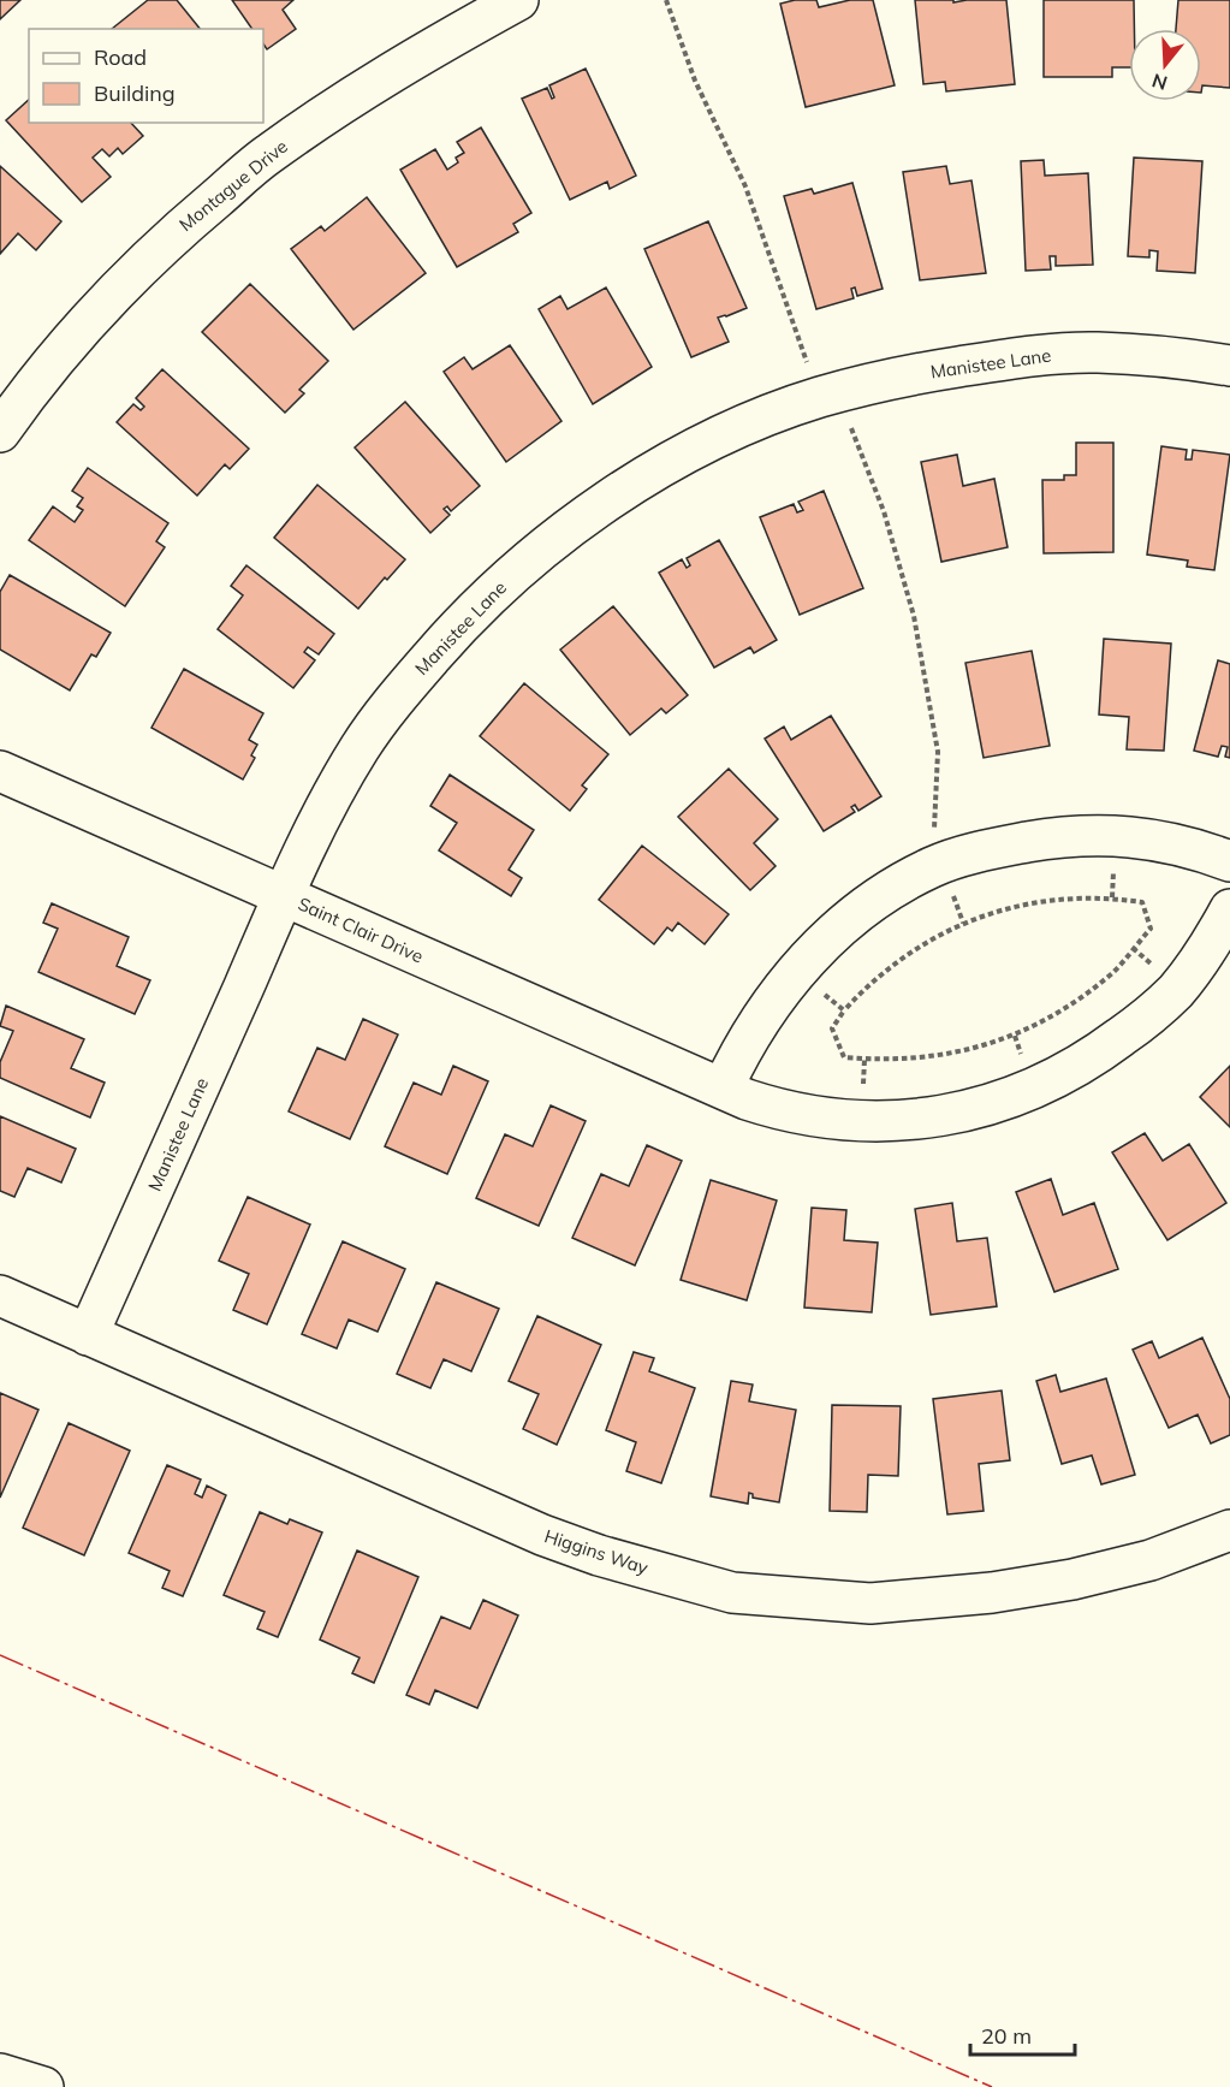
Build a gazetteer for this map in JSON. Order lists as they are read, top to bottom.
{
  "streets": {
    "street": [
      "Montague Drive",
      "Manistee Lane",
      "Saint Clair Drive",
      "Higgins Way"
    ]
  },
  "crossings": [
    ["Manistee Lane", "Saint Clair Drive"],
    ["Manistee Lane", "Higgins Way"]
  ],
  "legend": ["Road", "Building"],
  "scale_bar": "20 m",
  "north": "bottom"
}
